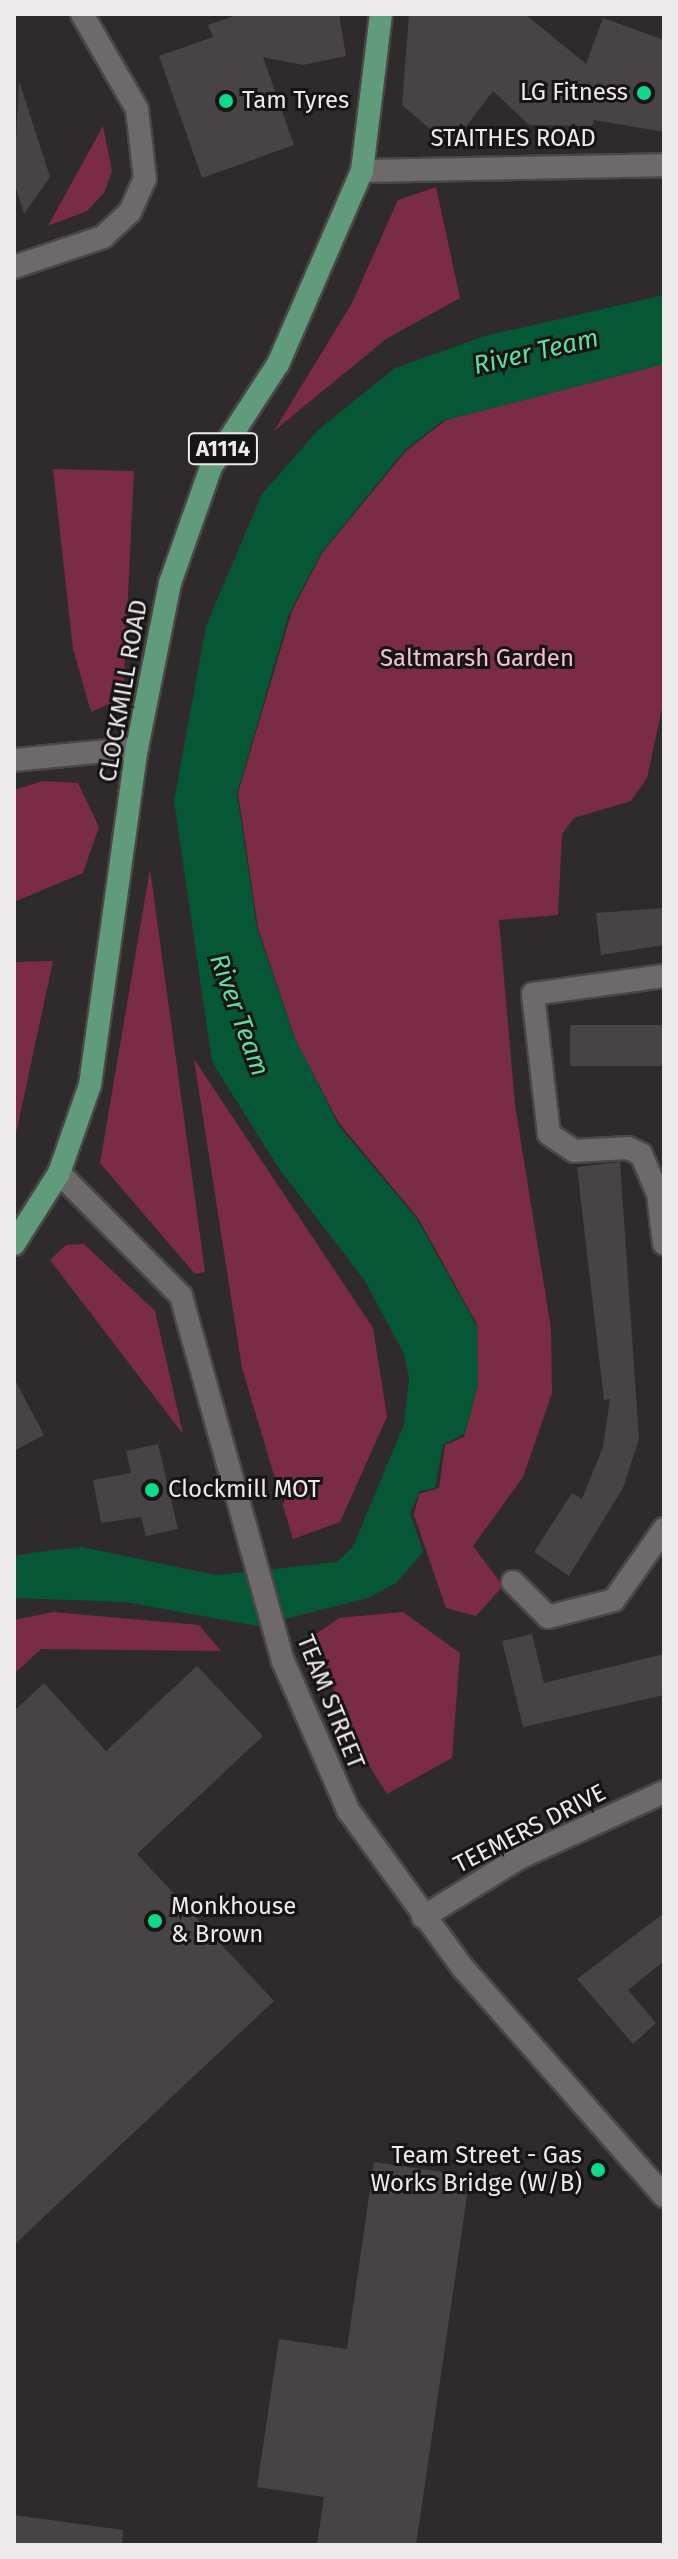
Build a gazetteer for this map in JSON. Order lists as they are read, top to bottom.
{
  "streets": {
    "main road": ["A1114", "CLOCKMILL ROAD"],
    "street": ["STAITHES ROAD", "TEAM STREET", "TEEMERS DRIVE"]
  },
  "crossings": [
    ["STAITHES ROAD", "A1114"],
    ["STAITHES ROAD", "CLOCKMILL ROAD"],
    ["A1114", "CLOCKMILL ROAD"],
    ["CLOCKMILL ROAD", "TEAM STREET"],
    ["TEAM STREET", "TEEMERS DRIVE"]
  ],
  "water": ["River Team"],
  "parks": ["Saltmarsh Garden"],
  "places": [
    "LG Fitness",
    "Tam Tyres",
    "Clockmill MOT",
    "Monkhouse & Brown",
    "Team Street - Gas Works Bridge (W/B)"
  ]
}
